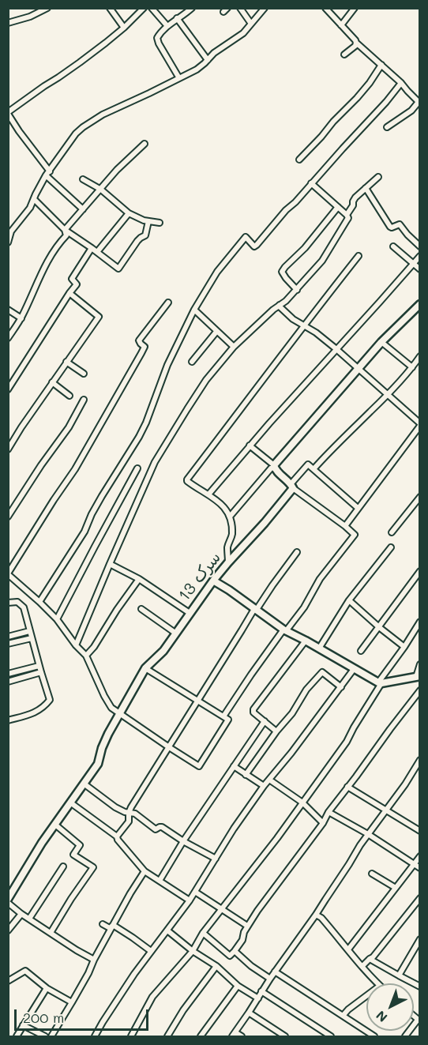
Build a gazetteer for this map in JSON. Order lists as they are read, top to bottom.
{
  "streets": {
    "street": ["سرک 13"]
  },
  "scale_bar": "200 m",
  "north": "bottom left"
}
